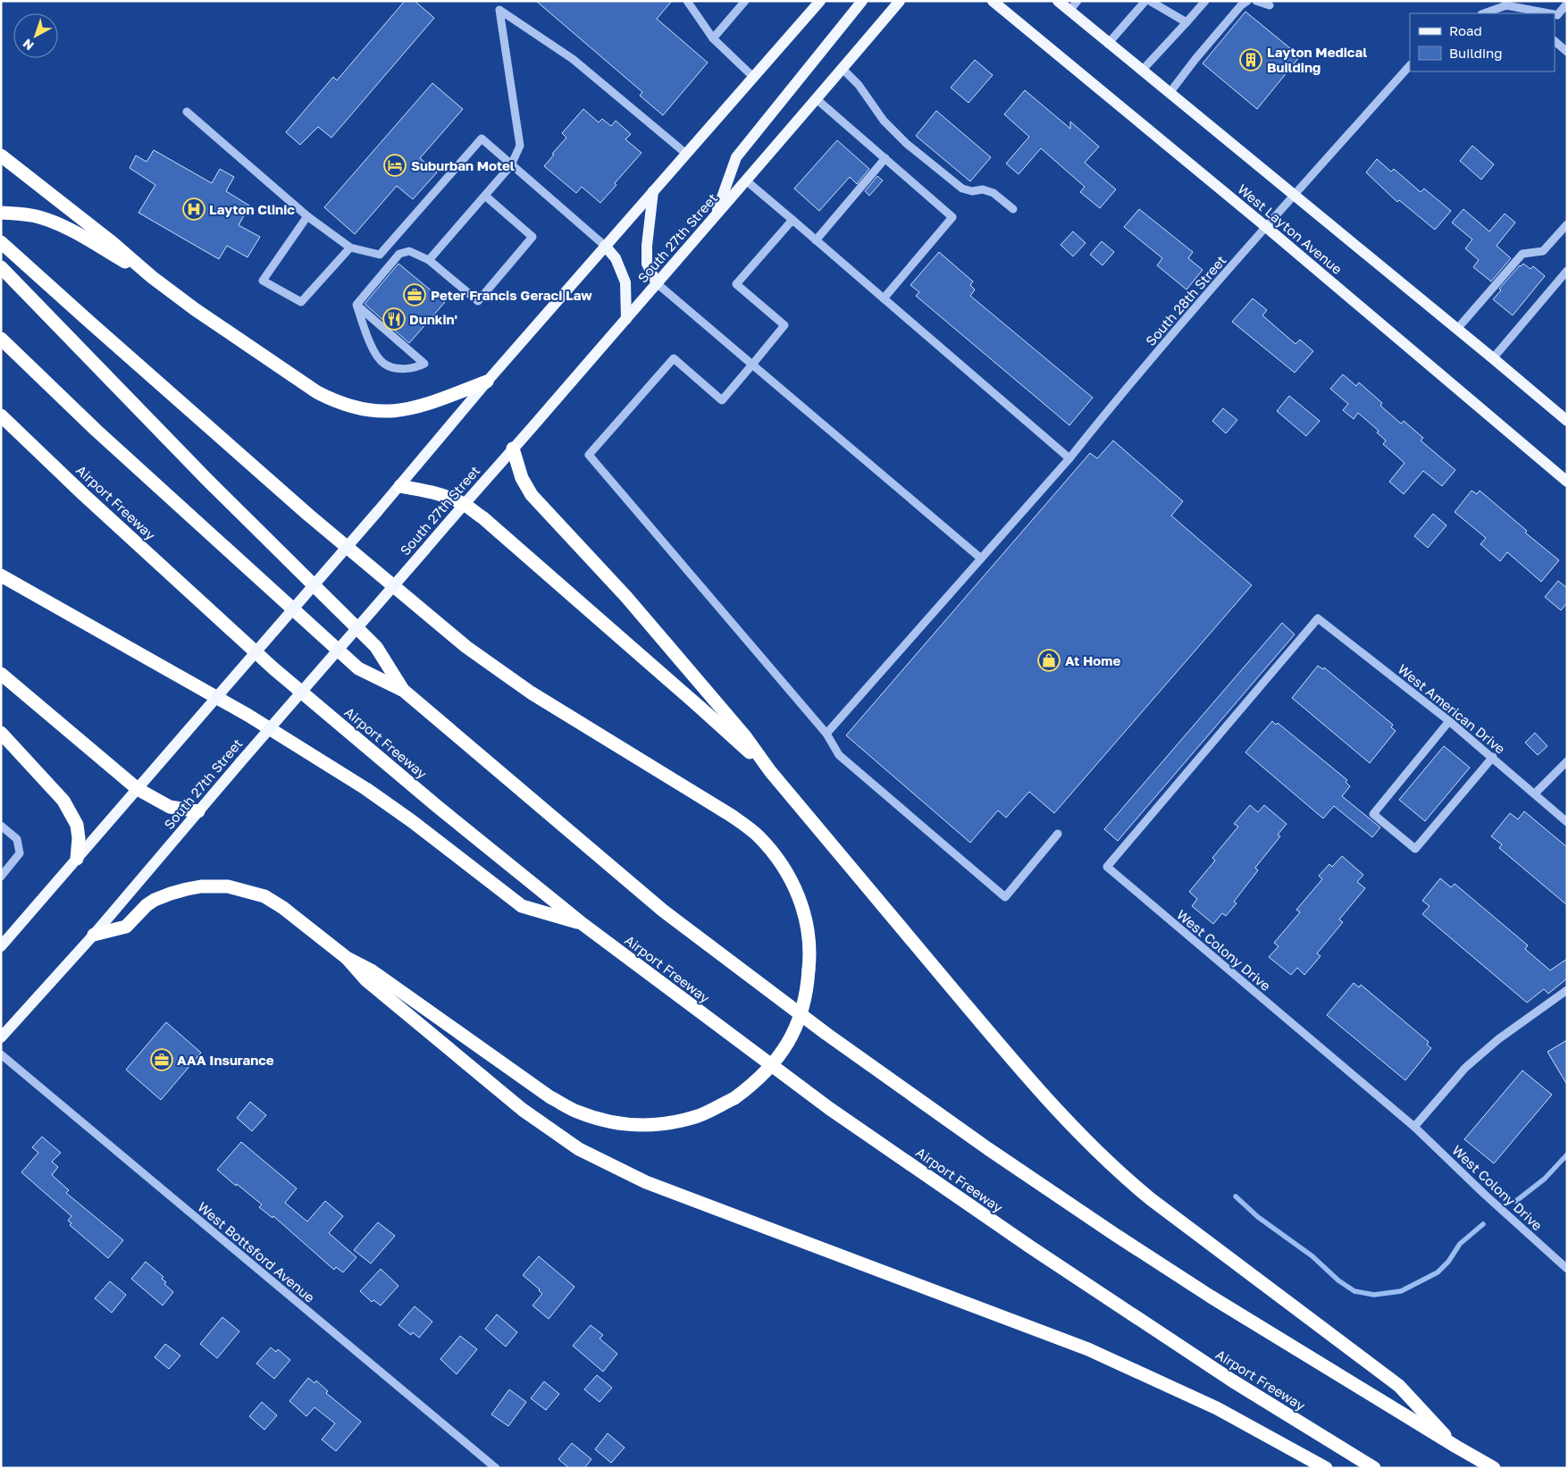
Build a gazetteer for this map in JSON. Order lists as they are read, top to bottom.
{
  "streets": {
    "highway": ["Airport Freeway"],
    "main road": ["West Layton Avenue", "South 27th Street"],
    "street": [
      "South 28th Street",
      "West American Drive",
      "West Colony Drive",
      "West Bottsford Avenue"
    ]
  },
  "crossings": [
    ["West Layton Avenue", "South 28th Street"],
    ["West American Drive", "West Colony Drive"]
  ],
  "places": {
    "building": ["Layton Medical Building"],
    "hotel": ["Suburban Motel"],
    "hospital": ["Layton Clinic"],
    "office": ["Peter Francis Geraci Law", "AAA Insurance"],
    "restaurant": ["Dunkin'"],
    "shop": ["At Home"]
  },
  "legend": ["Road", "Building"],
  "north": "bottom left"
}
